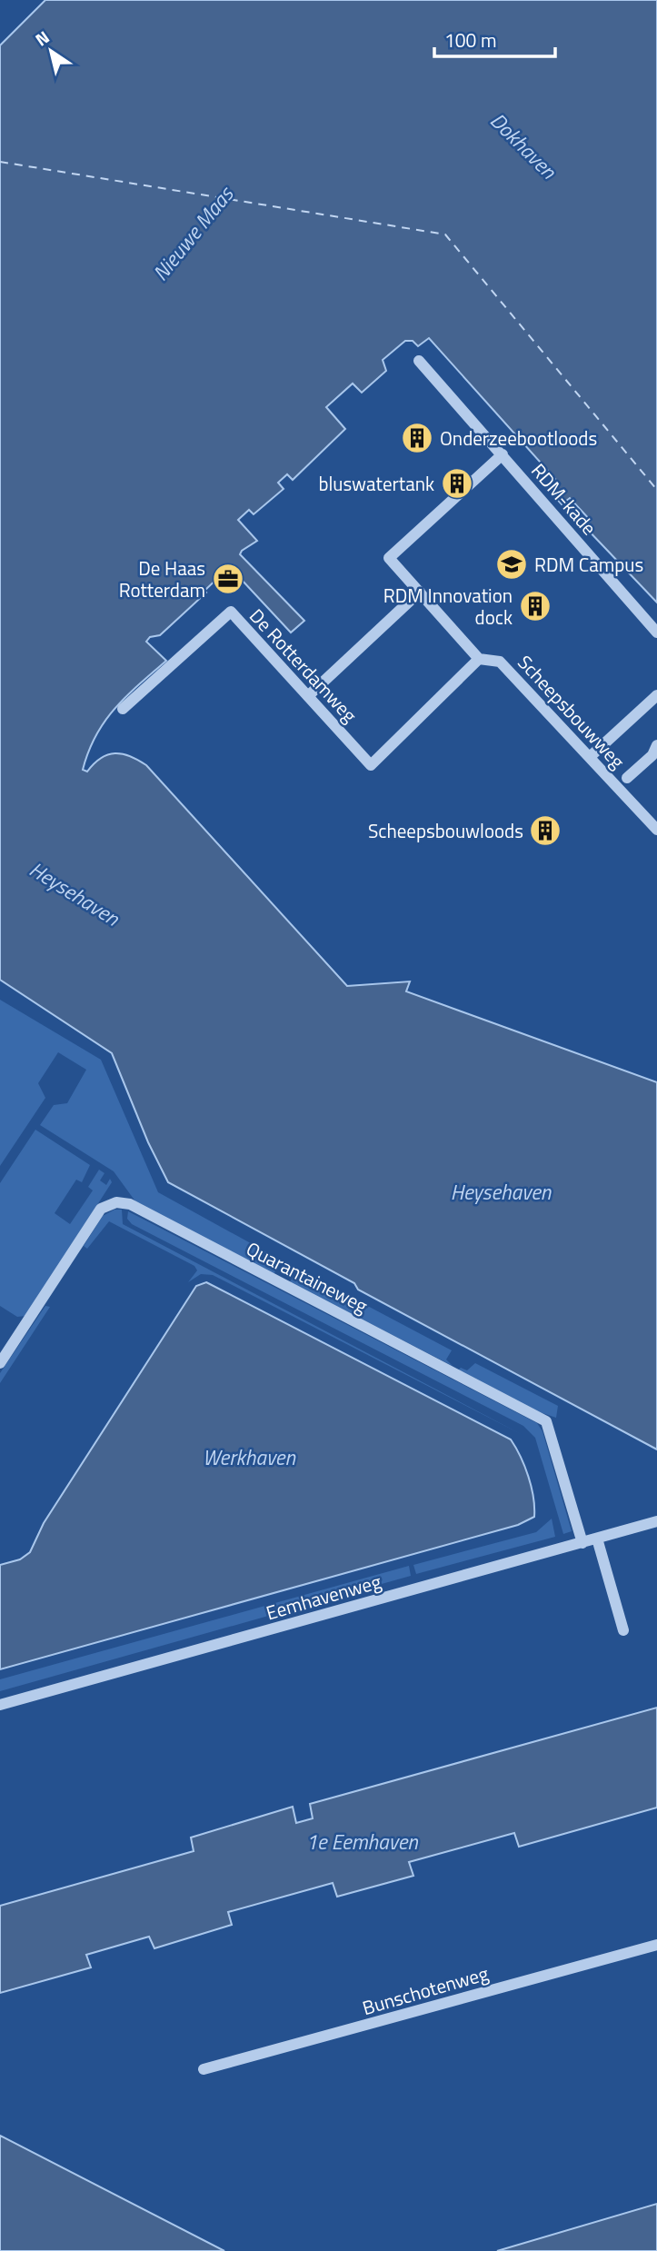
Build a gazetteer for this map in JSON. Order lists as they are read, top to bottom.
{
  "streets": {
    "street": [
      "RDM-kade",
      "De Rotterdamweg",
      "Scheepsbouwweg",
      "Quarantaineweg",
      "Eemhavenweg",
      "Bunschotenweg"
    ]
  },
  "crossings": [
    ["De Rotterdamweg", "Scheepsbouwweg"],
    ["Quarantaineweg", "Eemhavenweg"]
  ],
  "water": [
    "Dokhaven",
    "Nieuwe Maas",
    "Heysehaven",
    "Werkhaven",
    "1e Eemhaven"
  ],
  "places": {
    "building": [
      "Onderzeebootloods",
      "bluswatertank",
      "RDM Innovation dock",
      "Scheepsbouwloods"
    ],
    "school or university": ["RDM Campus"],
    "office": ["De Haas Rotterdam"]
  },
  "scale_bar": "100 m",
  "north": "top left"
}
